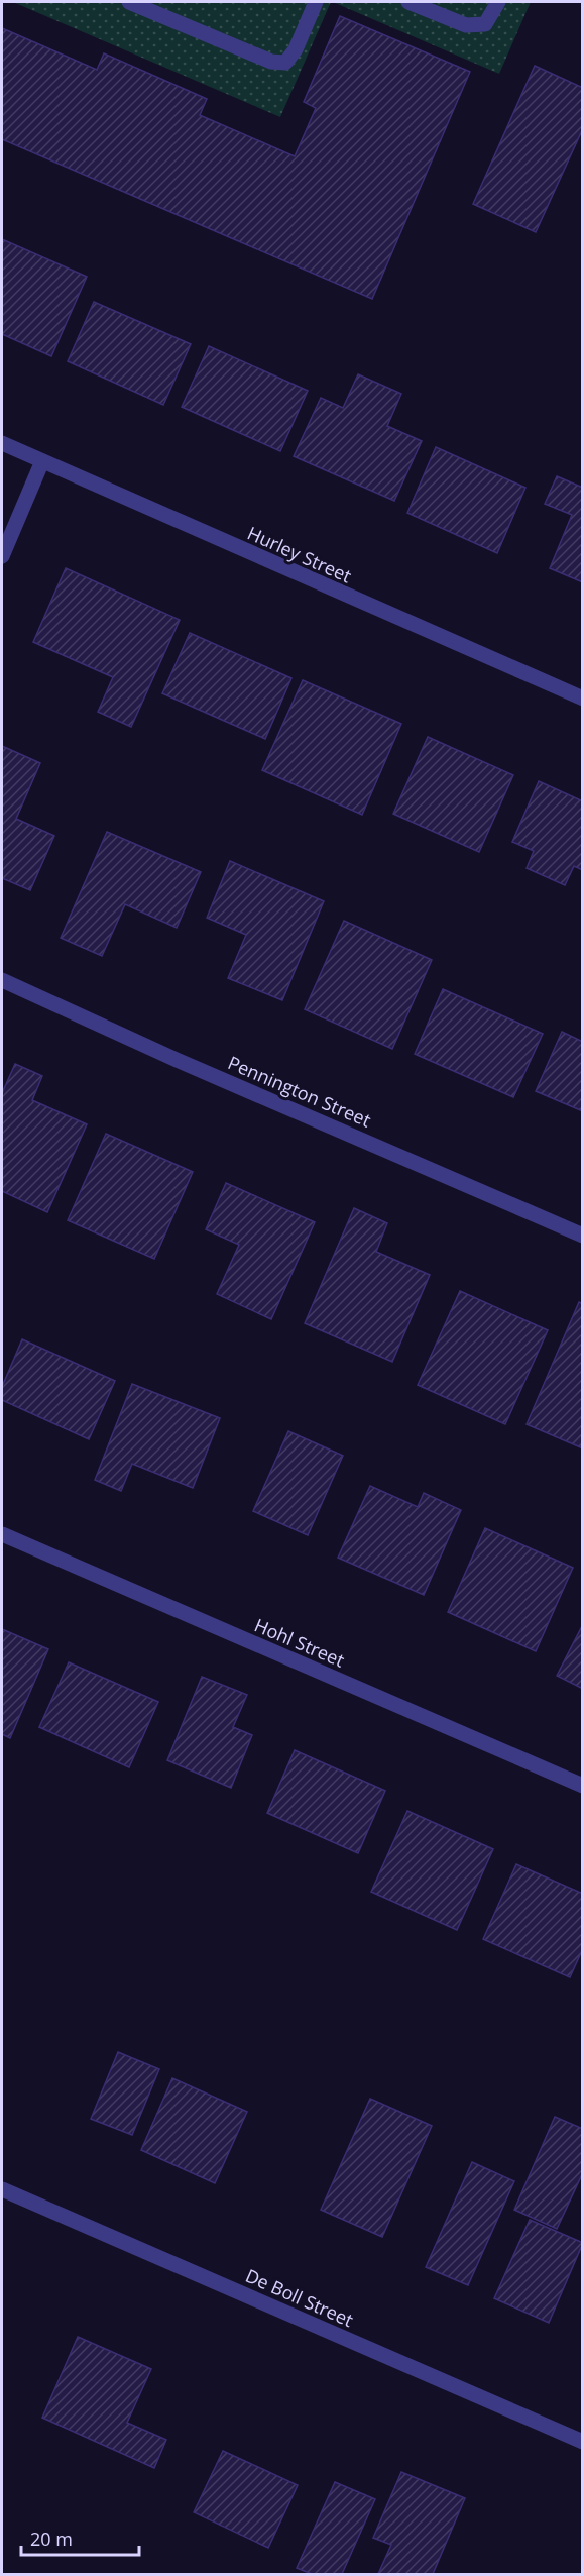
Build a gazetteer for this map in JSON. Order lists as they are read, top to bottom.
{
  "streets": {
    "street": [
      "Hurley Street",
      "Pennington Street",
      "Hohl Street",
      "De Boll Street"
    ]
  },
  "scale_bar": "20 m"
}
